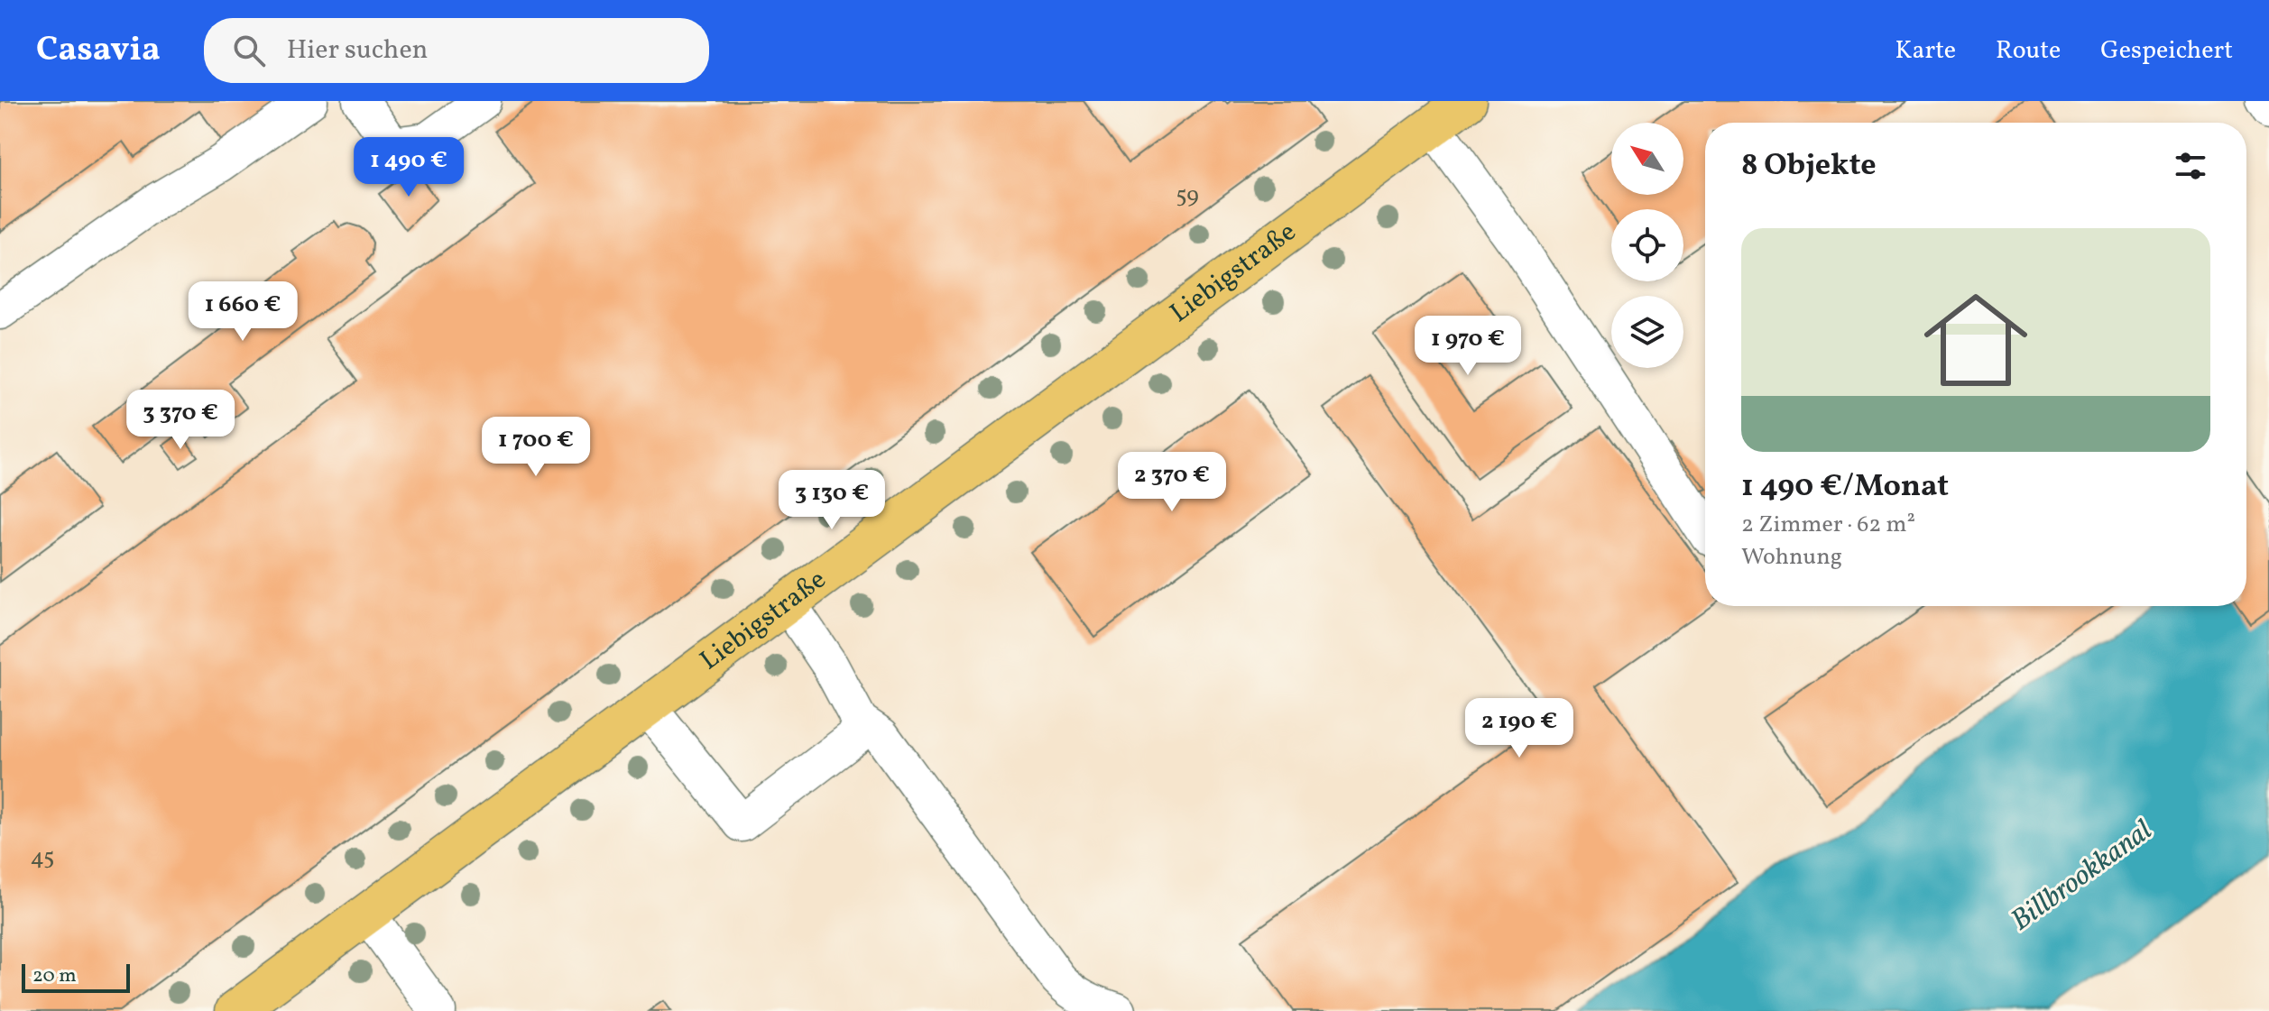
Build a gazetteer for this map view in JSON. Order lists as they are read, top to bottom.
{
  "streets": {
    "main road": ["Liebigstraße"]
  },
  "water": ["Billbrookkanal"],
  "house_numbers": ["59", "45"],
  "scale_bar": "20 m",
  "north": "top left",
  "page": {
    "header": "Casavia",
    "search": "Hier suchen",
    "nav": ["Karte", "Route", "Gespeichert"],
    "heading": "8 Objekte",
    "price": [
      "1 490 €",
      "1 660 €",
      "1 970 €",
      "3 370 €",
      "1 700 €",
      "2 370 €",
      "3 130 €",
      "2 190 €"
    ],
    "list": [
      {
        "name": "1 490 €/Monat",
        "note": "2 Zimmer · 62 m² · Wohnung"
      }
    ],
    "scale": "20 m"
  }
}
